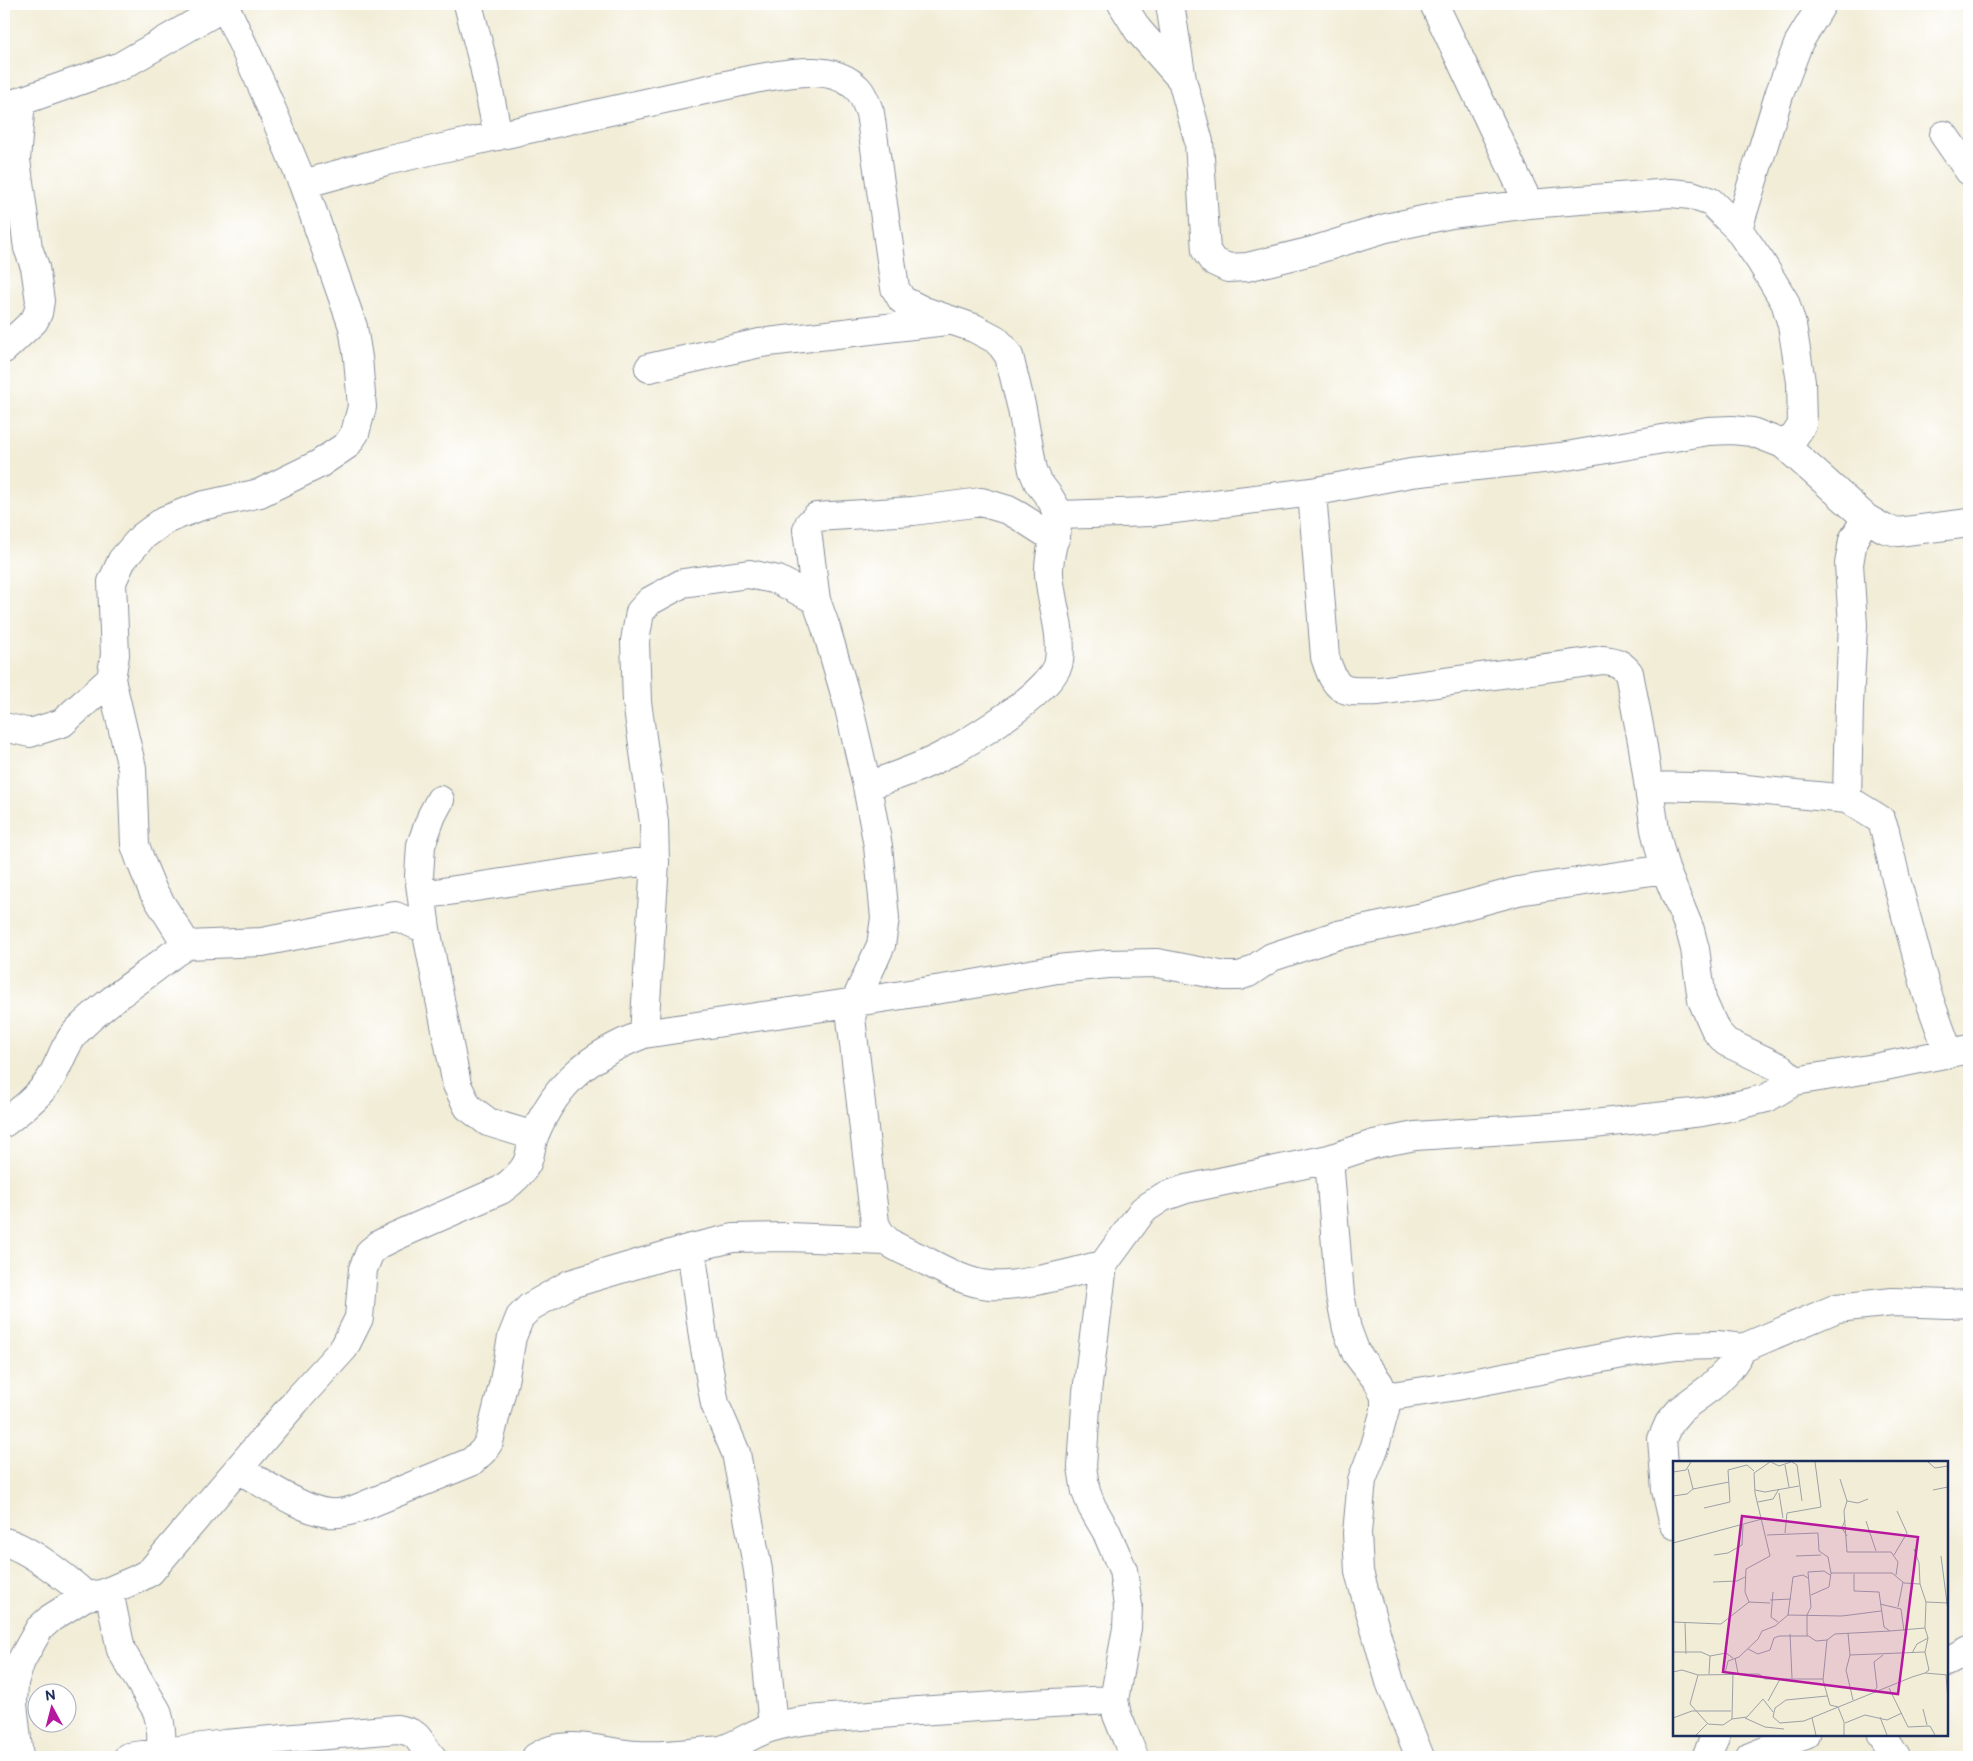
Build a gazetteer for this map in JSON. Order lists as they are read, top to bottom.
{
  "north": "top"
}
